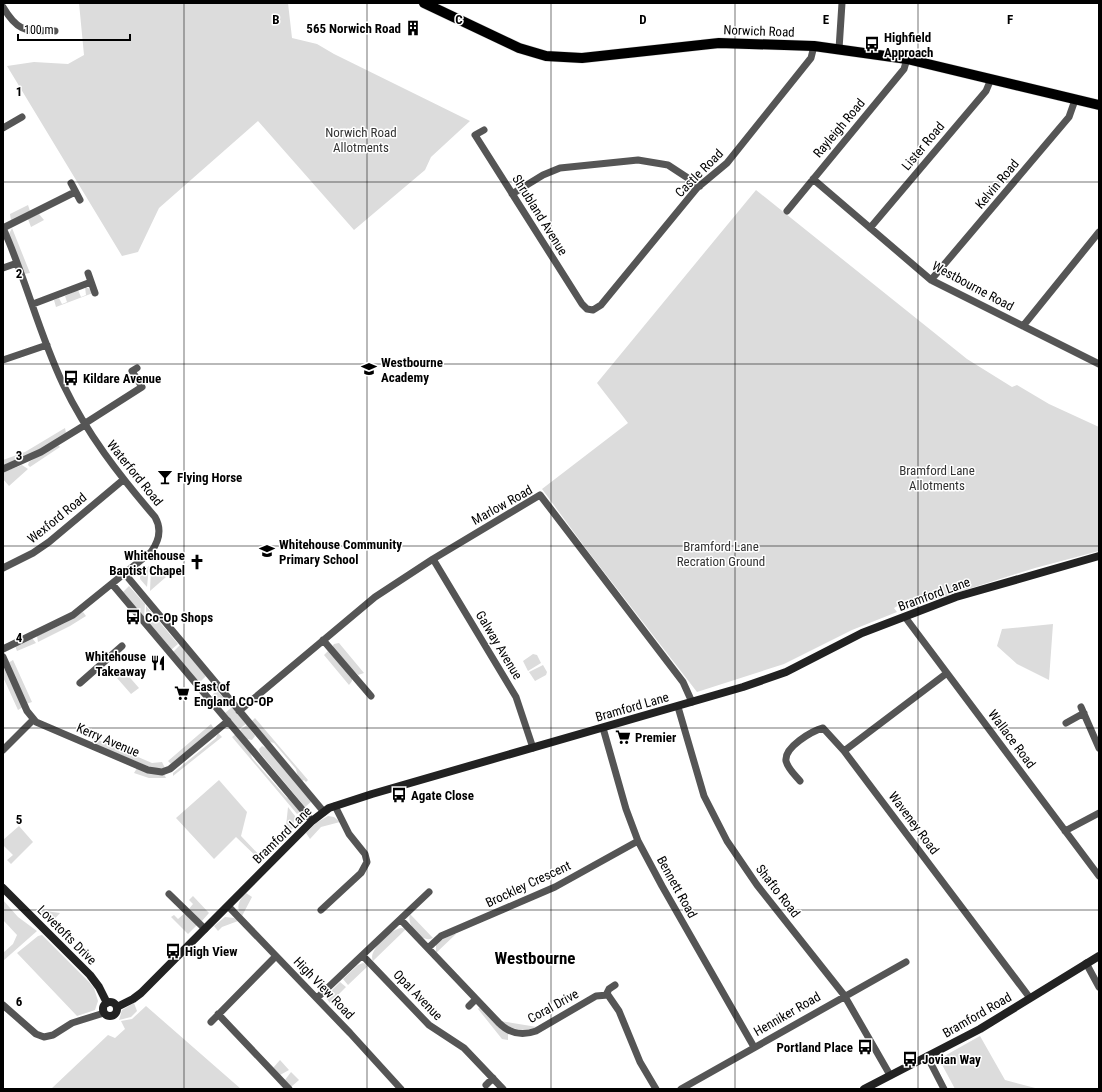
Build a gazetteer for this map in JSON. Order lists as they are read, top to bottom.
{
  "streets": {
    "main road": ["Norwich Road"],
    "street": [
      "Rayleigh Road",
      "Lister Road",
      "Castle Road",
      "Kelvin Road",
      "Shrubland Avenue",
      "Westbourne Road",
      "Waterford Road",
      "Marlow Road",
      "Wexford Road",
      "Bramford Lane",
      "Galway Avenue",
      "Wallace Road",
      "Kerry Avenue",
      "Waveney Road",
      "Brockley Crescent",
      "Bennett Road",
      "Shafto Road",
      "Lovetofts Drive",
      "High View Road",
      "Opal Avenue",
      "Coral Drive",
      "Henniker Road",
      "Bramford Road"
    ]
  },
  "crossings": [
    ["Norwich Road", "Rayleigh Road"],
    ["Norwich Road", "Lister Road"],
    ["Norwich Road", "Castle Road"],
    ["Norwich Road", "Kelvin Road"],
    ["Rayleigh Road", "Westbourne Road"],
    ["Lister Road", "Westbourne Road"],
    ["Castle Road", "Shrubland Avenue"],
    ["Kelvin Road", "Westbourne Road"],
    ["Waterford Road", "Wexford Road"],
    ["Marlow Road", "Bramford Lane"],
    ["Marlow Road", "Galway Avenue"],
    ["Bramford Lane", "Galway Avenue"],
    ["Bramford Lane", "Wallace Road"],
    ["Bramford Lane", "Bennett Road"],
    ["Bramford Lane", "Shafto Road"],
    ["Bramford Lane", "Lovetofts Drive"],
    ["Bramford Lane", "High View Road"],
    ["Waveney Road", "Bramford Road"],
    ["Brockley Crescent", "Bennett Road"],
    ["Brockley Crescent", "Coral Drive"],
    ["Bennett Road", "Henniker Road"],
    ["Shafto Road", "Henniker Road"],
    ["Shafto Road", "Bramford Road"]
  ],
  "districts": ["Westbourne"],
  "parks": ["Norwich Road Allotments", "Bramford Lane Allotments", "Bramford Lane Recration Ground"],
  "places": {
    "building": ["565 Norwich Road"],
    "bus stop": [
      "Highfield Approach",
      "Kildare Avenue",
      "Co-Op Shops",
      "Agate Close",
      "High View",
      "Portland Place",
      "Jovian Way"
    ],
    "school or university": ["Westbourne Academy", "Whitehouse Community Primary School"],
    "bar": ["Flying Horse"],
    "church": ["Whitehouse Baptist Chapel"],
    "restaurant": ["Whitehouse Takeaway"],
    "supermarket": ["East of England CO-OP", "Premier"]
  },
  "scale_bar": "100 m",
  "grid": {
    "columns": [
      "B",
      "C",
      "D",
      "E",
      "F"
    ],
    "rows": [
      "1",
      "2",
      "3",
      "4",
      "5",
      "6"
    ]
  }
}
